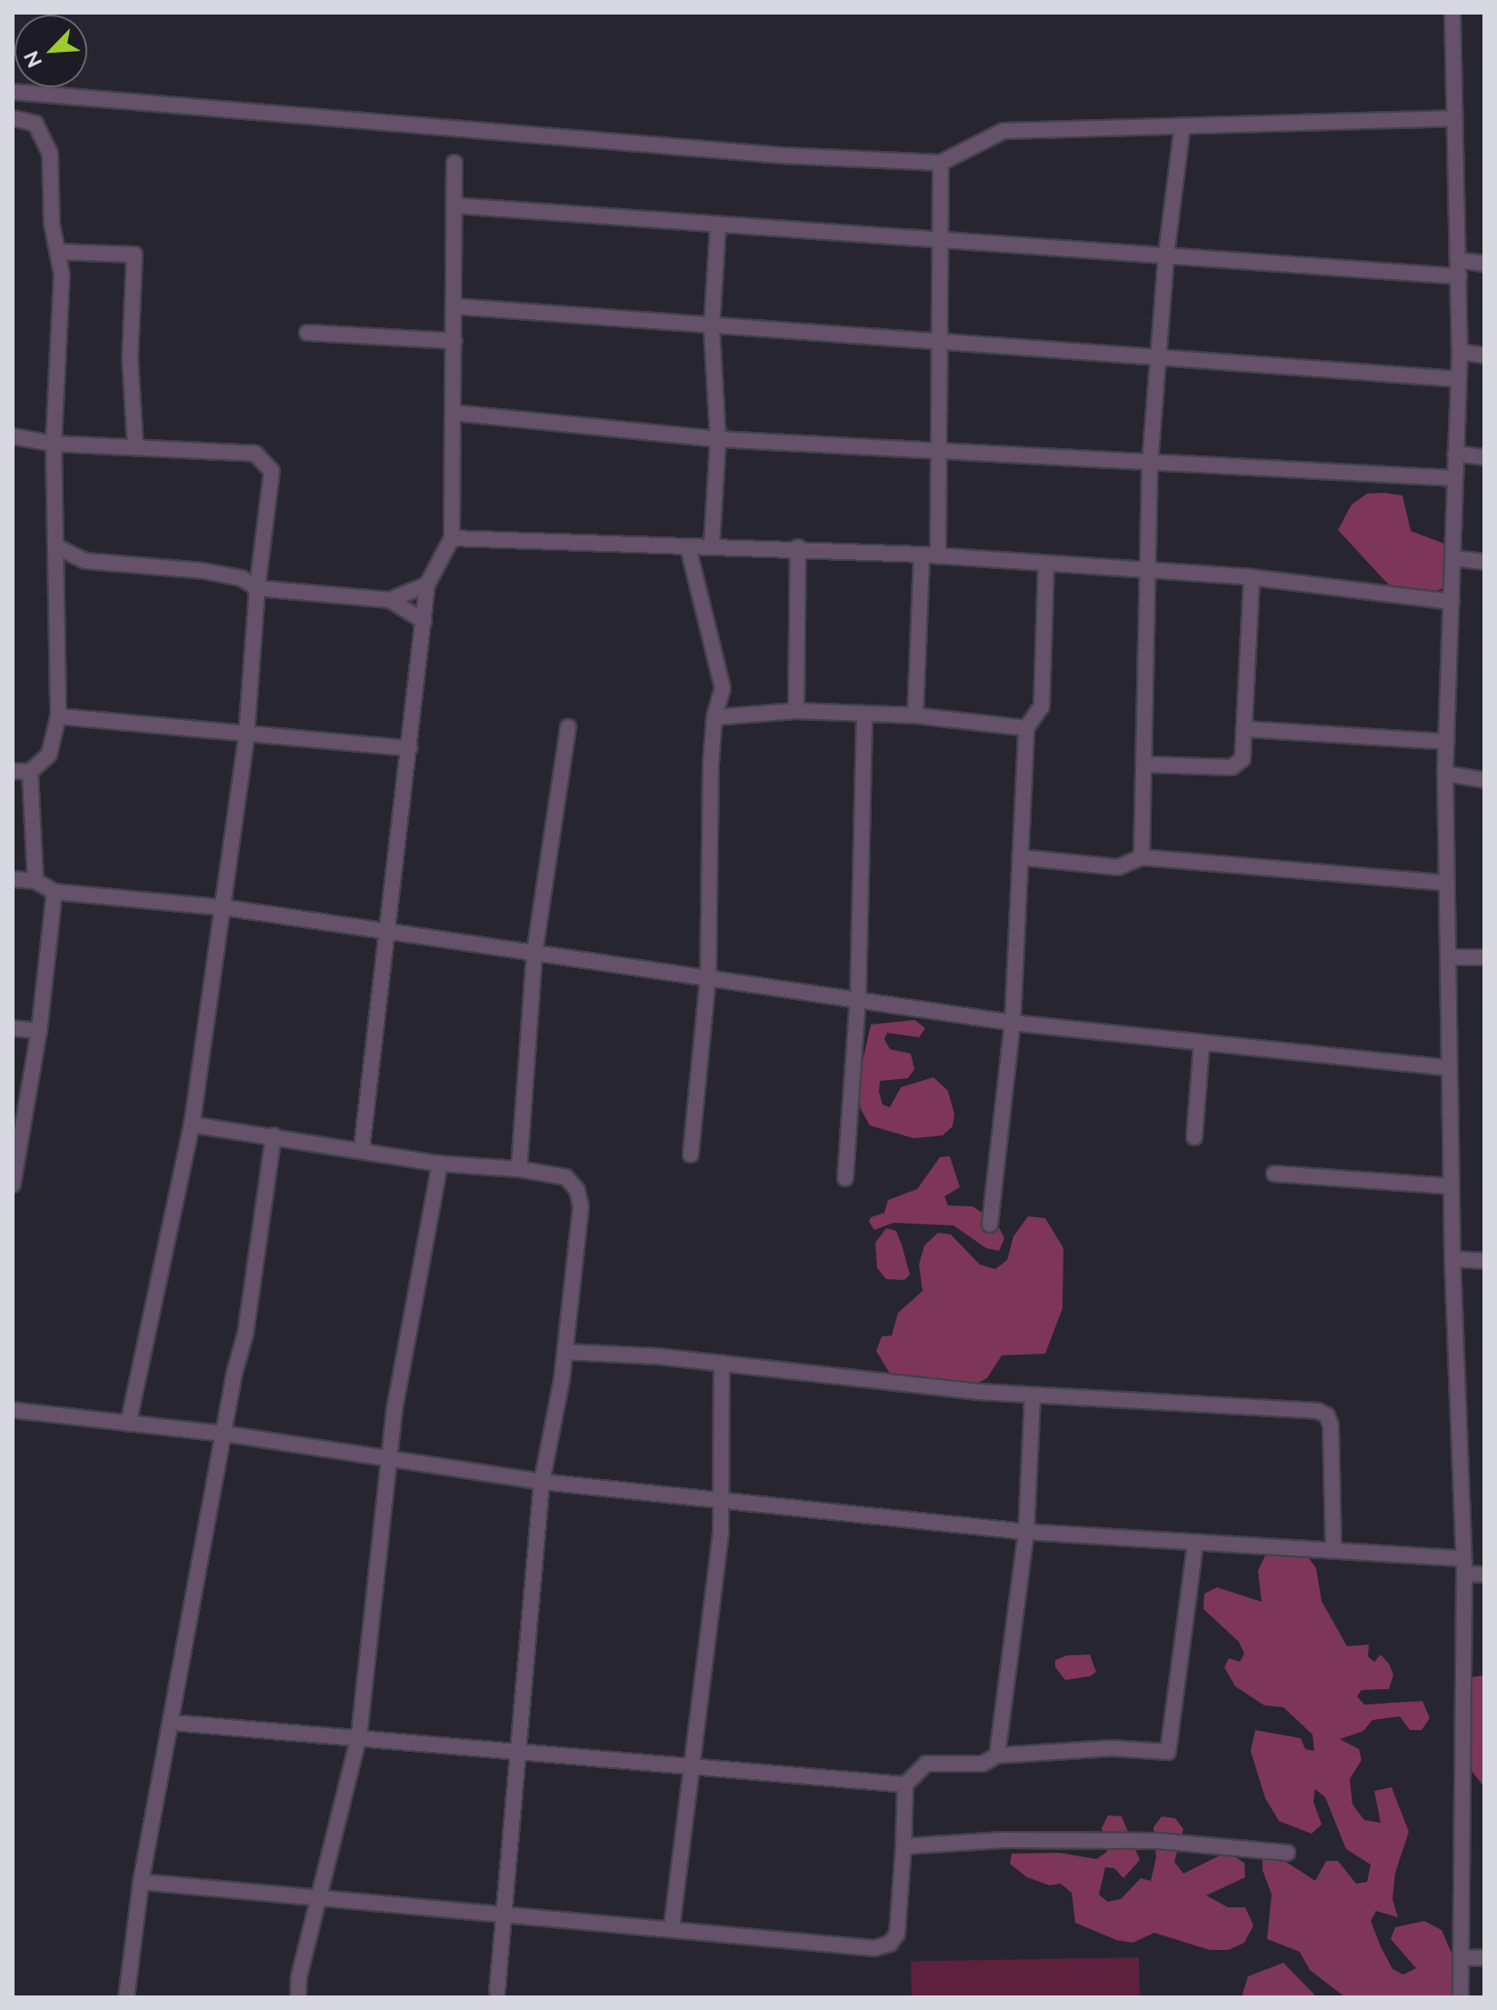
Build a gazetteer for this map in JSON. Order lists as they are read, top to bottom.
{
  "north": "bottom left"
}
